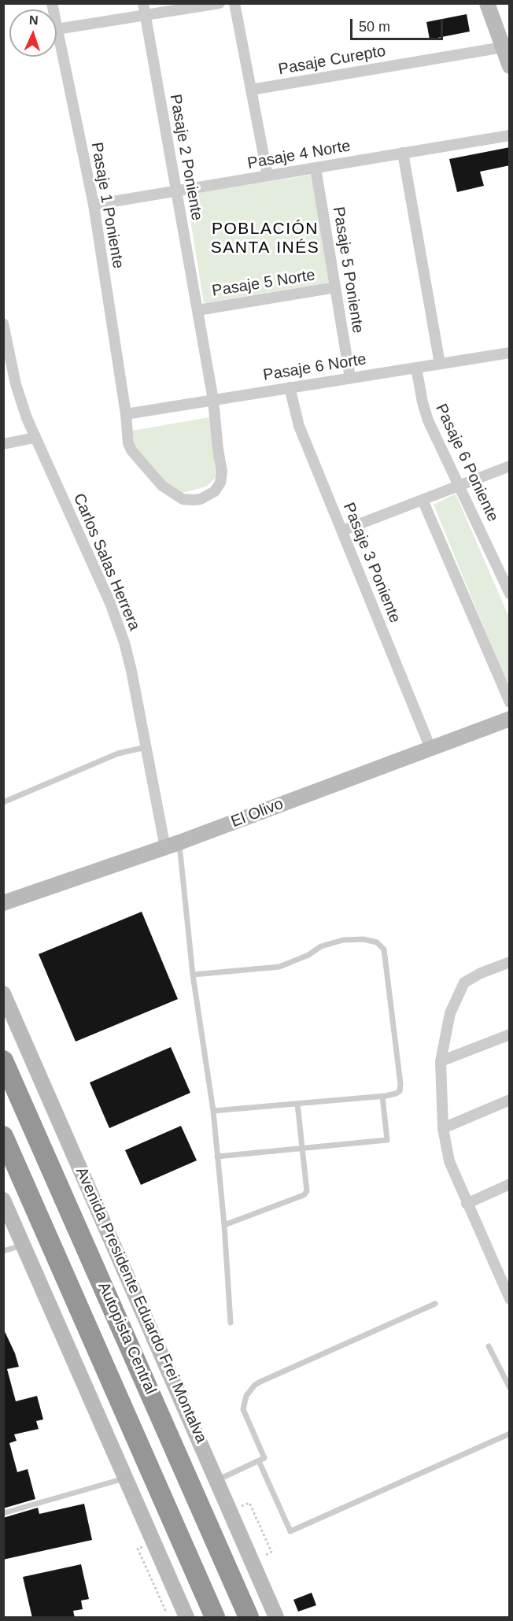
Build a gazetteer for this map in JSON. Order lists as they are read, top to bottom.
{
  "streets": {
    "highway": ["Autopista Central"],
    "main road": ["El Olivo", "Avenida Presidente Eduardo Frei Montalva"],
    "street": [
      "Pasaje Curepto",
      "Pasaje 4 Norte",
      "Pasaje 2 Poniente",
      "Pasaje 1 Poniente",
      "Pasaje 5 Poniente",
      "Pasaje 5 Norte",
      "Pasaje 6 Norte",
      "Pasaje 6 Poniente",
      "Carlos Salas Herrera",
      "Pasaje 3 Poniente"
    ]
  },
  "crossings": [
    ["Pasaje 4 Norte", "Pasaje 2 Poniente"],
    ["Pasaje 4 Norte", "Pasaje 1 Poniente"],
    ["Pasaje 4 Norte", "Pasaje 5 Poniente"],
    ["Pasaje 2 Poniente", "Pasaje 1 Poniente"],
    ["Pasaje 2 Poniente", "Pasaje 5 Norte"],
    ["Pasaje 2 Poniente", "Pasaje 6 Norte"],
    ["Pasaje 1 Poniente", "Pasaje 6 Norte"],
    ["Pasaje 5 Poniente", "Pasaje 5 Norte"],
    ["Pasaje 5 Poniente", "Pasaje 6 Norte"],
    ["Pasaje 6 Norte", "Pasaje 6 Poniente"],
    ["Pasaje 6 Norte", "Pasaje 3 Poniente"],
    ["Carlos Salas Herrera", "El Olivo"],
    ["Pasaje 3 Poniente", "El Olivo"]
  ],
  "districts": ["POBLACIÓN SANTA INÉS"],
  "scale_bar": "50 m",
  "north": "top"
}
